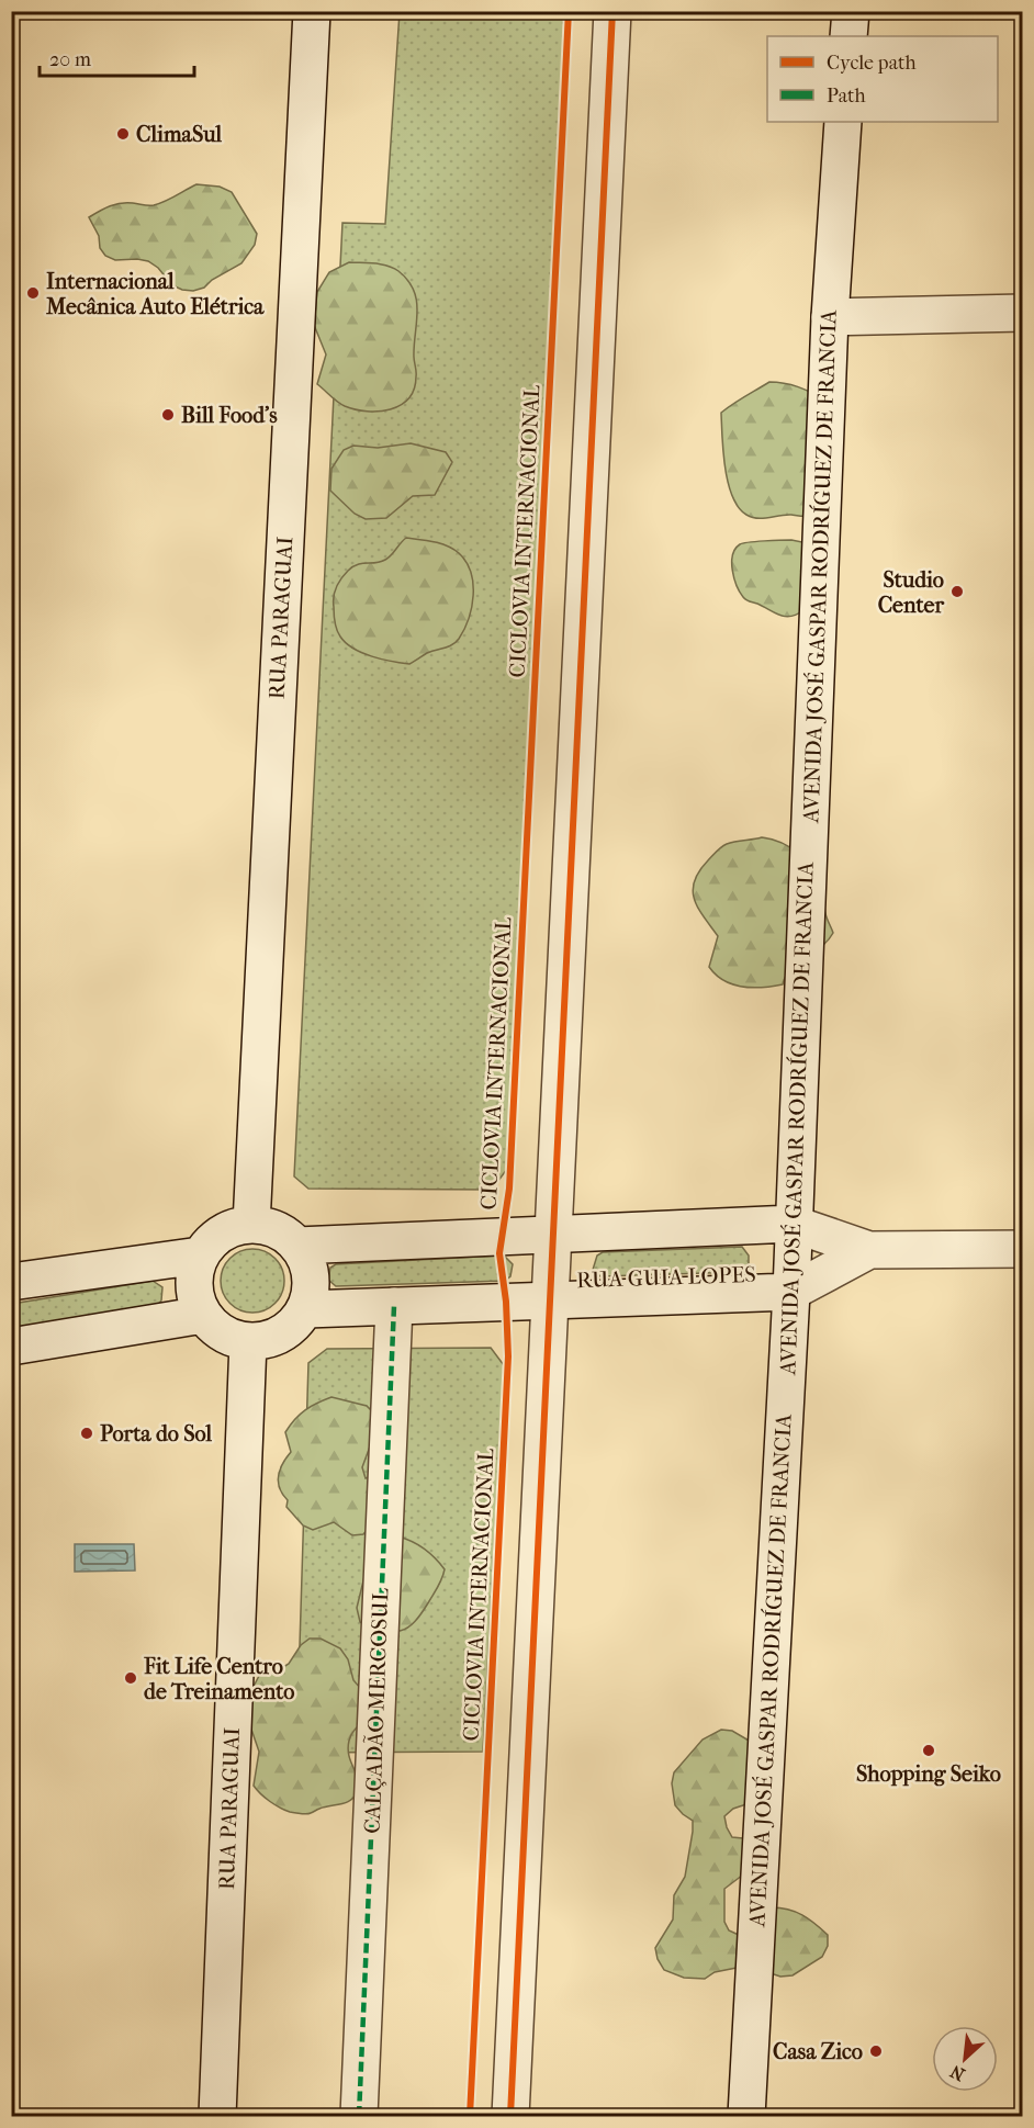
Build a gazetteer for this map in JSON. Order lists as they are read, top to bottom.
{
  "streets": {
    "main road": [
      "AVENIDA JOSÉ GASPAR RODRÍGUEZ DE FRANCIA",
      "RUA PARAGUAI",
      "RUA GUIA LOPES",
      "CALÇADÃO MERCOSUL"
    ],
    "cycle path": ["CICLOVIA INTERNACIONAL"]
  },
  "crossings": [
    ["AVENIDA JOSÉ GASPAR RODRÍGUEZ DE FRANCIA", "RUA GUIA LOPES"],
    ["RUA PARAGUAI", "RUA GUIA LOPES"],
    ["RUA GUIA LOPES", "CALÇADÃO MERCOSUL"]
  ],
  "places": [
    "ClimaSul",
    "Internacional Mecânica Auto Elétrica",
    "Bill Food's",
    "Studio Center",
    "Porta do Sol",
    "Fit Life Centro de Treinamento",
    "Shopping Seiko",
    "Casa Zico"
  ],
  "legend": ["Cycle path", "Path"],
  "scale_bar": "20 m",
  "north": "bottom left"
}
